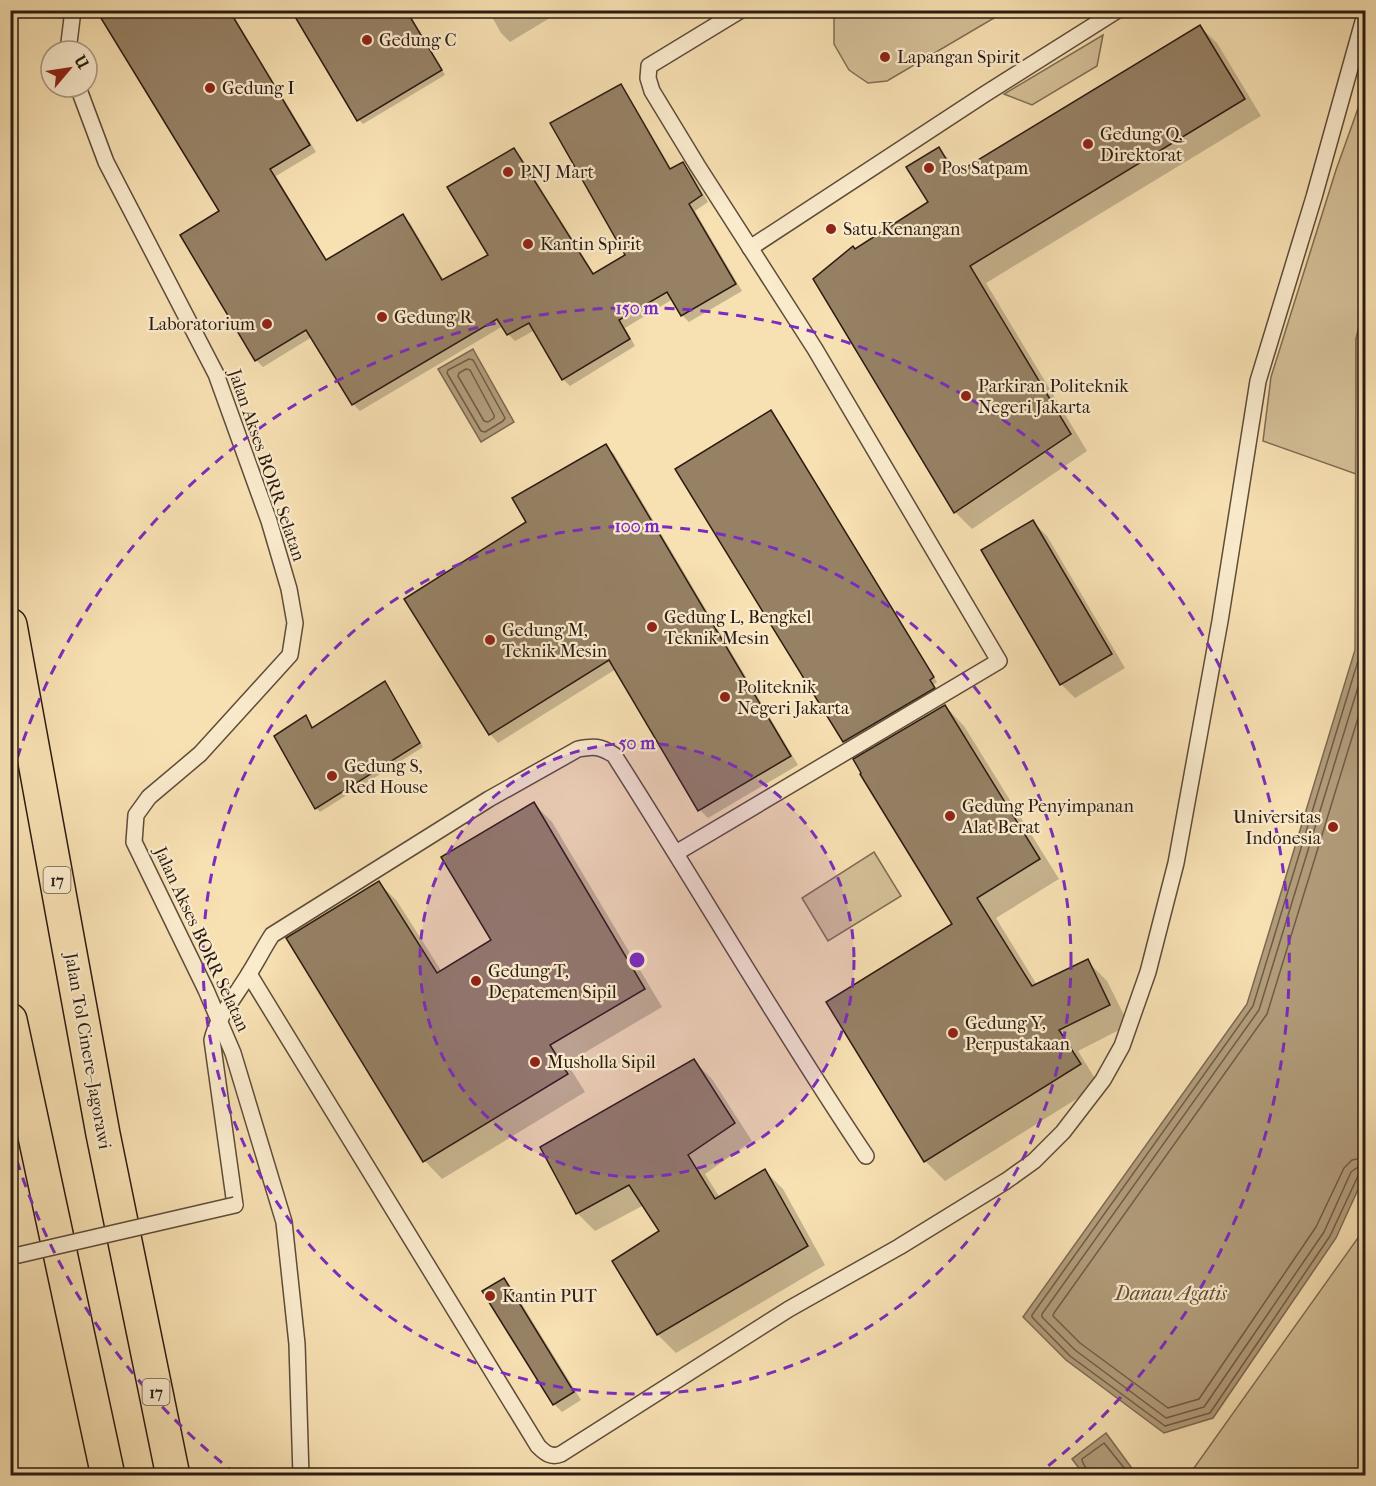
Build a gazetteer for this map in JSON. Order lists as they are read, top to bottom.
{
  "streets": {
    "highway": ["17", "Jalan Tol Cinere–Jagorawi"],
    "lane": ["Jalan Akses BORR Selatan"]
  },
  "water": ["Danau Agatis"],
  "places": [
    "Gedung C",
    "Lapangan Spirit",
    "Gedung I",
    "Gedung Q, Direktorat",
    "Pos Satpam",
    "PNJ Mart",
    "Satu Kenangan",
    "Kantin Spirit",
    "Gedung R",
    "Laboratorium",
    "Parkiran Politeknik Negeri Jakarta",
    "Gedung L, Bengkel Teknik Mesin",
    "Gedung M, Teknik Mesin",
    "Politeknik Negeri Jakarta",
    "Gedung S, Red House",
    "Gedung Penyimpanan Alat Berat",
    "Universitas Indonesia",
    "Gedung T, Depatemen Sipil",
    "Gedung Y, Perpustakaan",
    "Musholla Sipil",
    "Kantin PUT"
  ],
  "north": "top right",
  "rings": ["150 m", "100 m", "50 m"]
}
